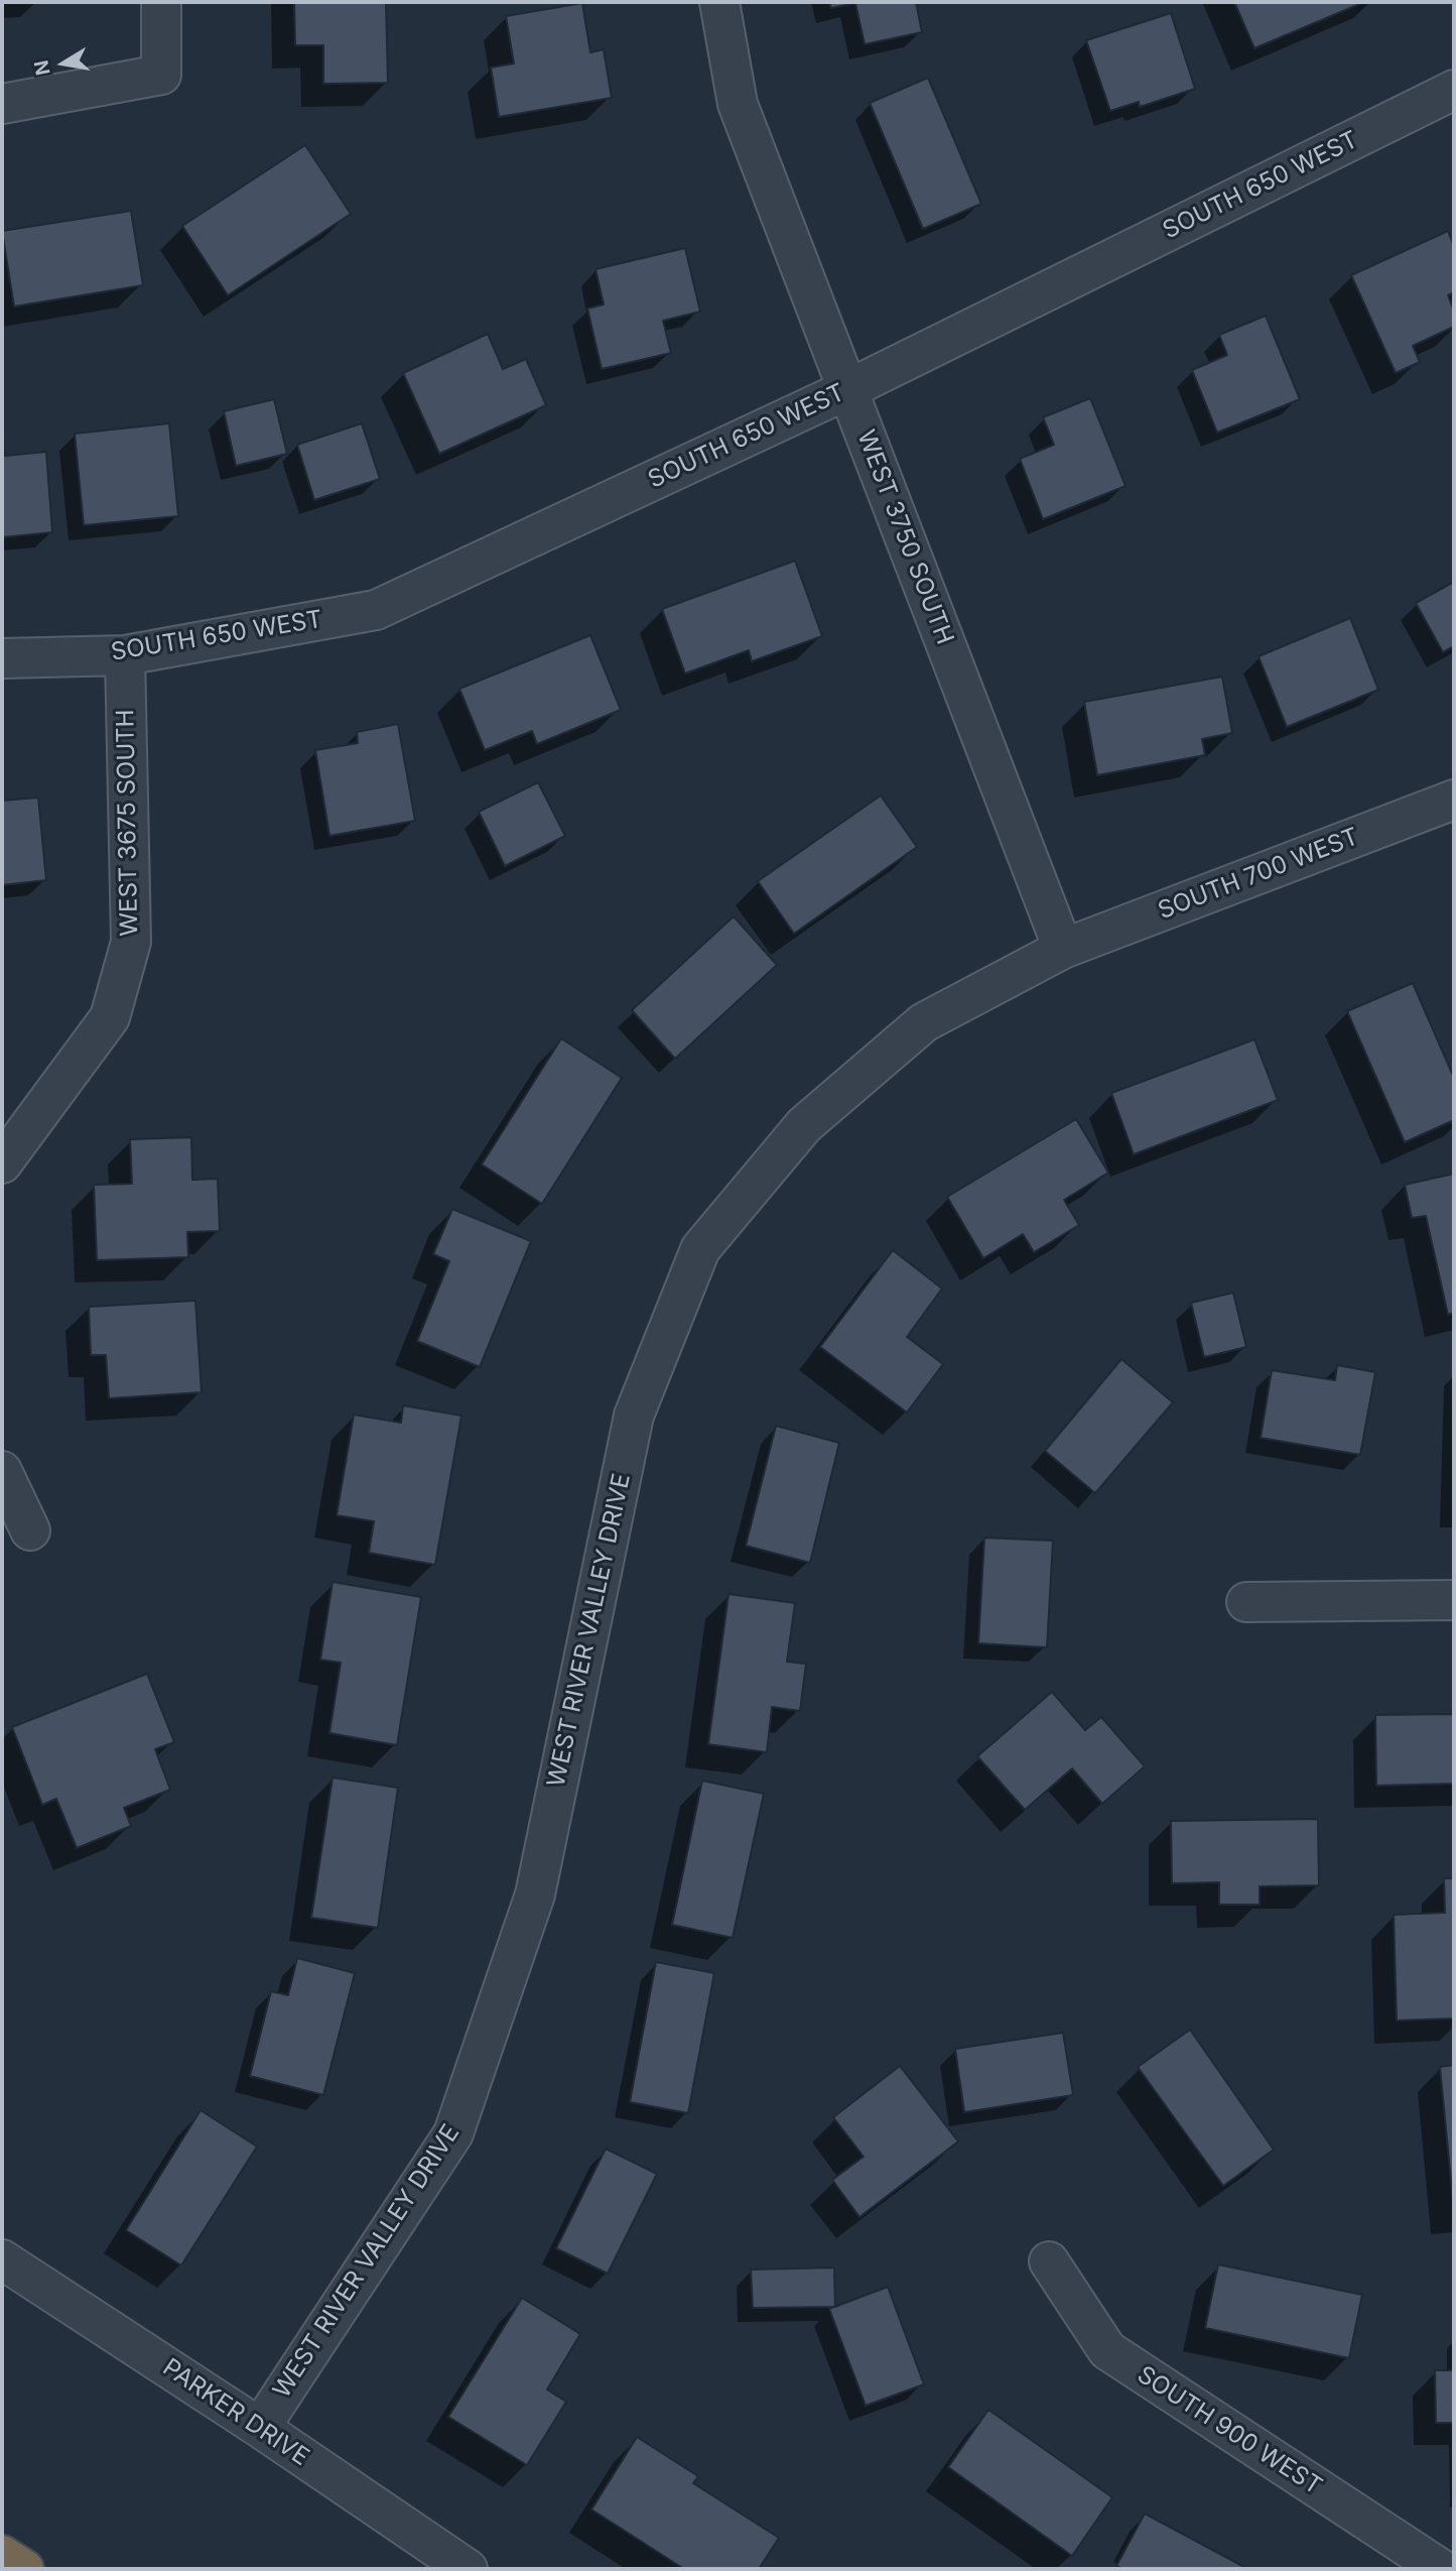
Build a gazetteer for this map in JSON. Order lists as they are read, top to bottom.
{
  "streets": {
    "street": [
      "SOUTH 650 WEST",
      "WEST 3750 SOUTH",
      "WEST 3675 SOUTH",
      "SOUTH 700 WEST",
      "WEST RIVER VALLEY DRIVE",
      "PARKER DRIVE",
      "SOUTH 900 WEST"
    ]
  },
  "crossings": [
    ["SOUTH 650 WEST", "WEST 3750 SOUTH"],
    ["SOUTH 650 WEST", "WEST 3675 SOUTH"],
    ["WEST 3750 SOUTH", "SOUTH 700 WEST"],
    ["WEST 3750 SOUTH", "WEST RIVER VALLEY DRIVE"],
    ["SOUTH 700 WEST", "WEST RIVER VALLEY DRIVE"],
    ["WEST RIVER VALLEY DRIVE", "PARKER DRIVE"]
  ],
  "north": "left"
}
